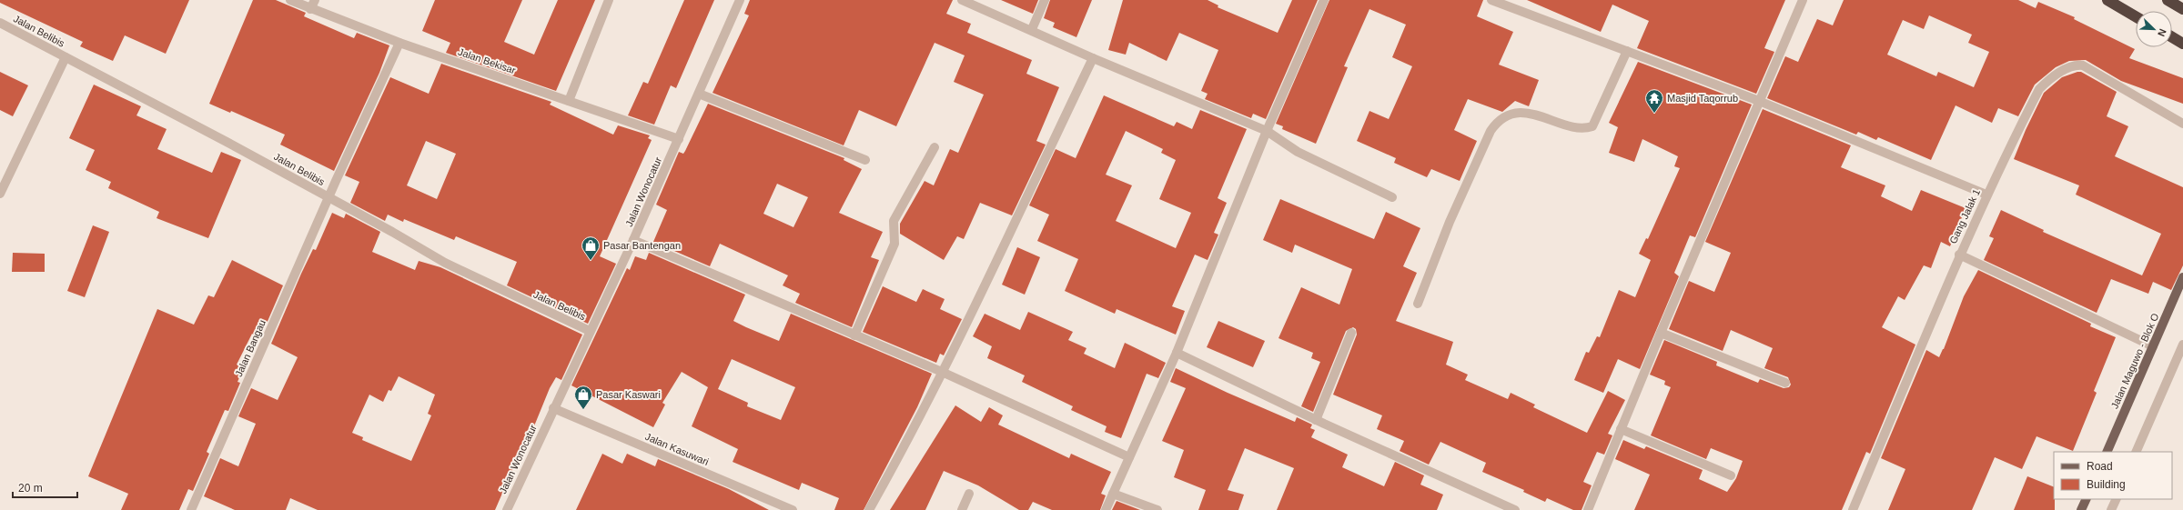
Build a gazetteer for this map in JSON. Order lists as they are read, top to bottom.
{
  "streets": {
    "main road": ["Jalan Maguwo - Blok O"],
    "street": [
      "Jalan Belibis",
      "Jalan Bekisar",
      "Jalan Wonocatur",
      "Gang Jalak 1",
      "Jalan Bangau",
      "Jalan Kasuwari"
    ]
  },
  "crossings": [
    ["Jalan Belibis", "Jalan Wonocatur"],
    ["Jalan Belibis", "Jalan Bangau"],
    ["Jalan Bekisar", "Jalan Wonocatur"],
    ["Jalan Bekisar", "Jalan Bangau"],
    ["Jalan Wonocatur", "Jalan Kasuwari"]
  ],
  "places": {
    "temple": ["Masjid Taqorrub"],
    "shop": ["Pasar Bantengan", "Pasar Kaswari"]
  },
  "legend": ["Road", "Building"],
  "scale_bar": "20 m",
  "north": "bottom right"
}
